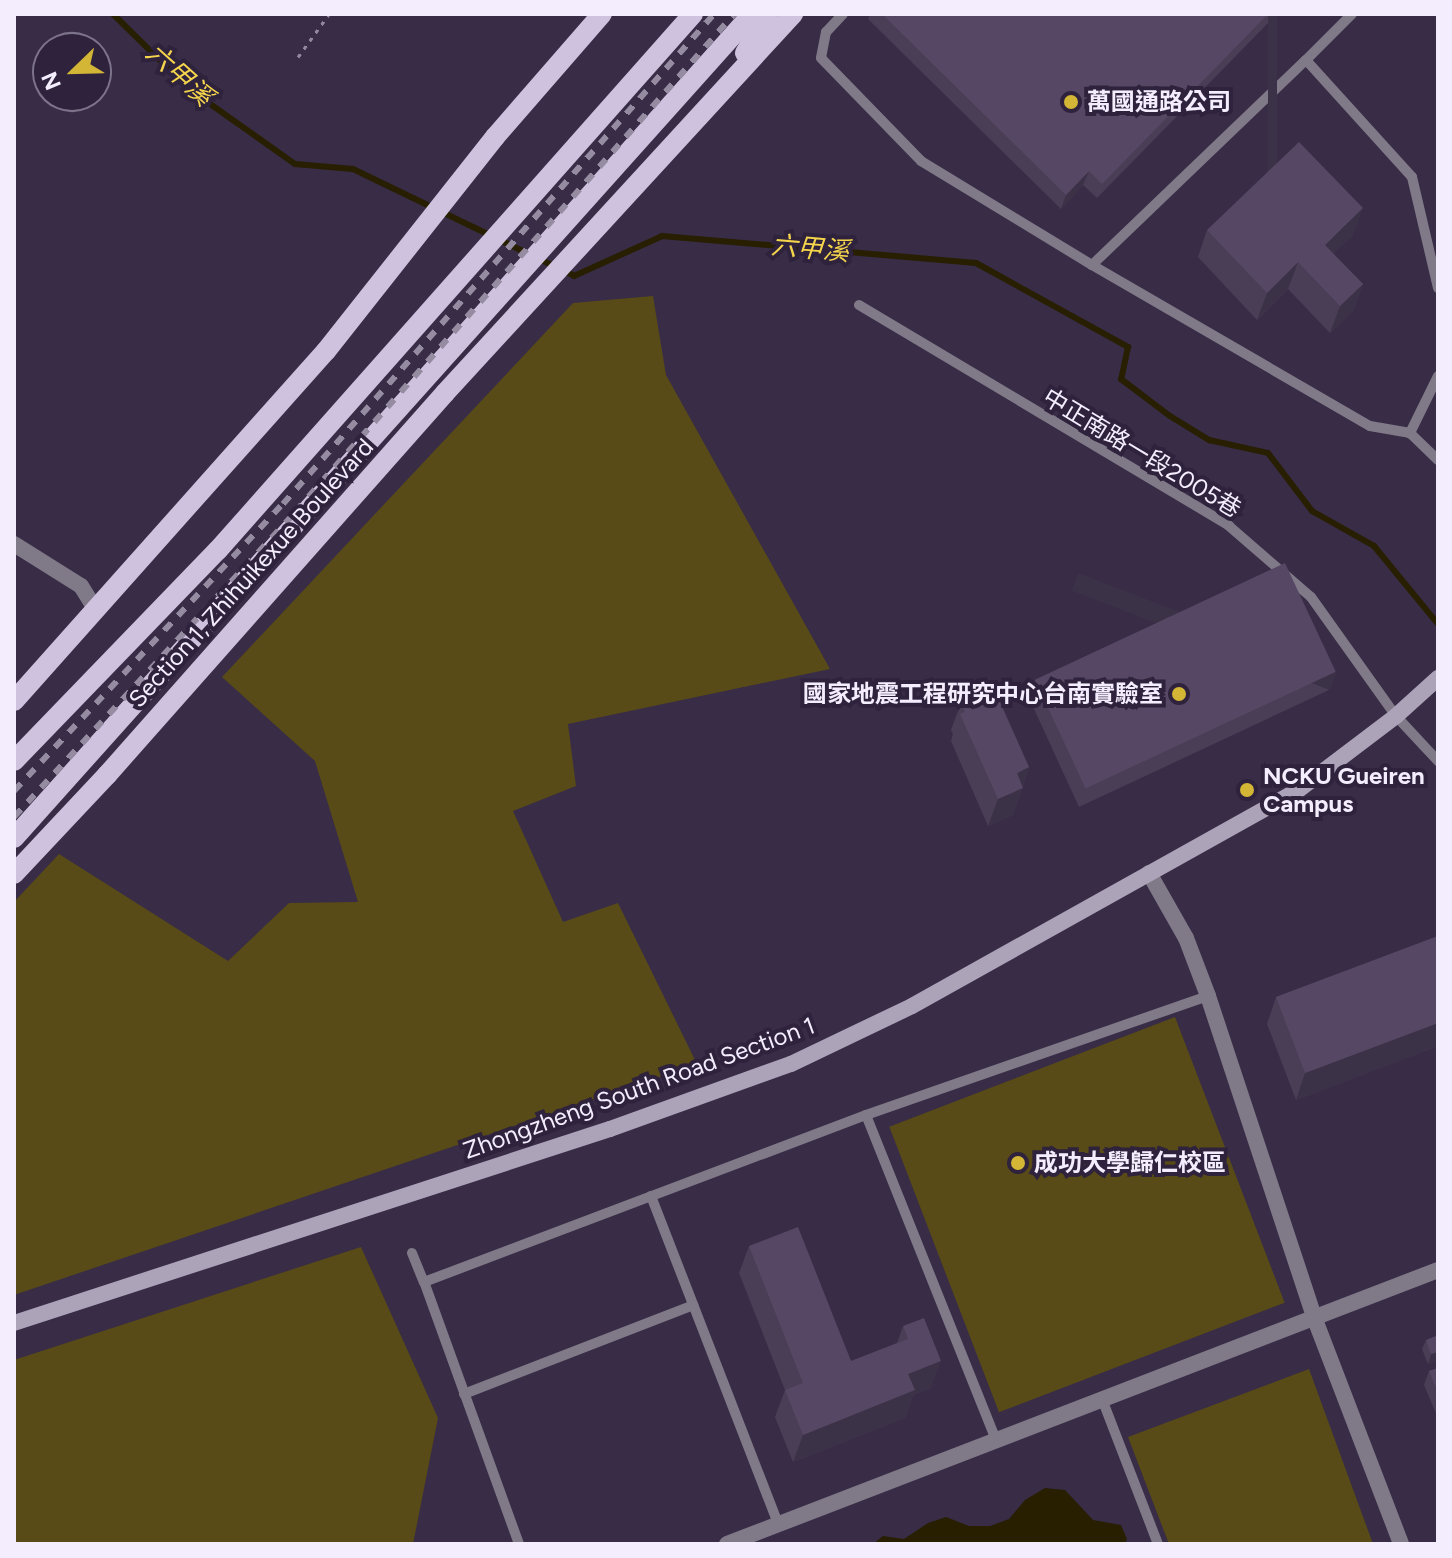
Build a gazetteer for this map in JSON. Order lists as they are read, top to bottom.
{
  "streets": {
    "main road": ["Section 1, Zhihuikexue Boulevard"],
    "street": ["Zhongzheng South Road Section 1"],
    "lane": ["中正南路一段2005巷"]
  },
  "crossings": [
    ["中正南路一段2005巷", "Zhongzheng South Road Section 1"]
  ],
  "water": ["六甲溪"],
  "places": [
    "萬國通路公司",
    "國家地震工程研究中心台南實驗室",
    "NCKU Gueiren Campus",
    "成功大學歸仁校區"
  ],
  "north": "bottom left"
}
